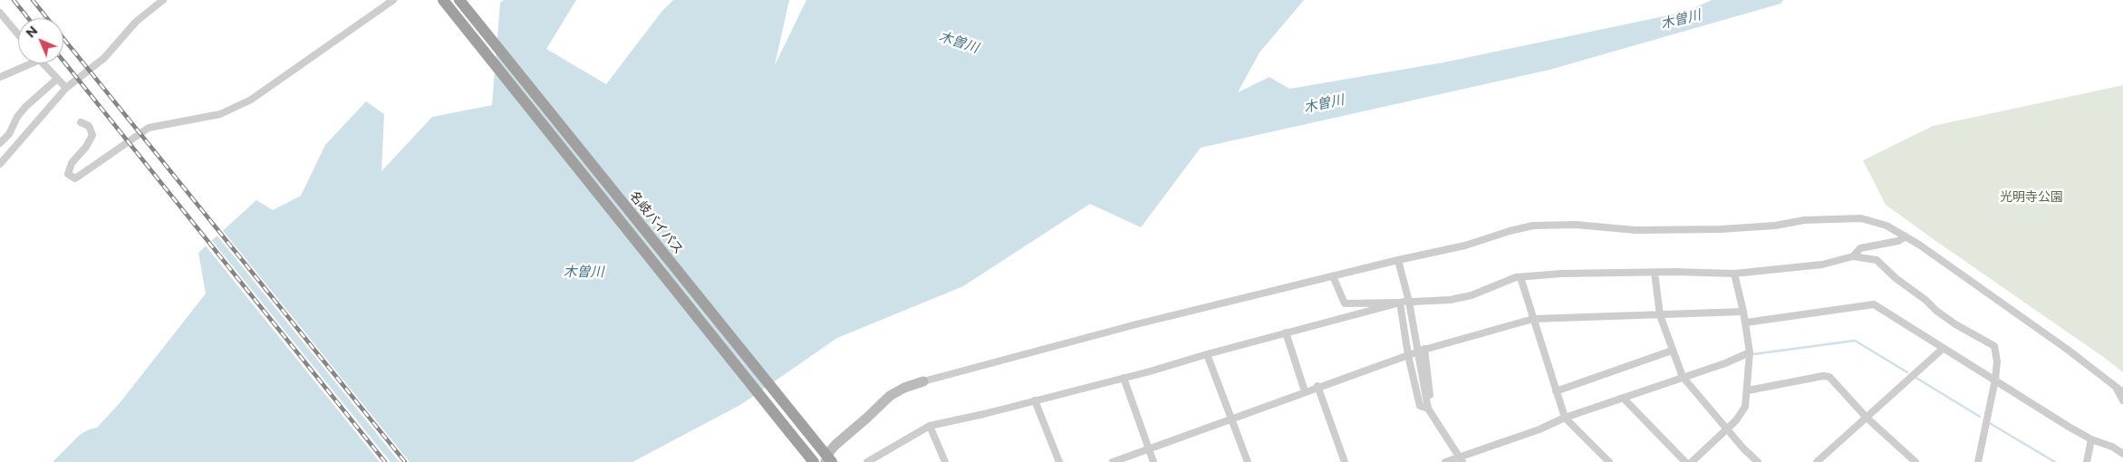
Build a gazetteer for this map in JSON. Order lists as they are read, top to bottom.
{
  "streets": {
    "highway": ["名岐バイパス"]
  },
  "water": ["木曽川"],
  "parks": ["光明寺公園"],
  "north": "top left"
}
